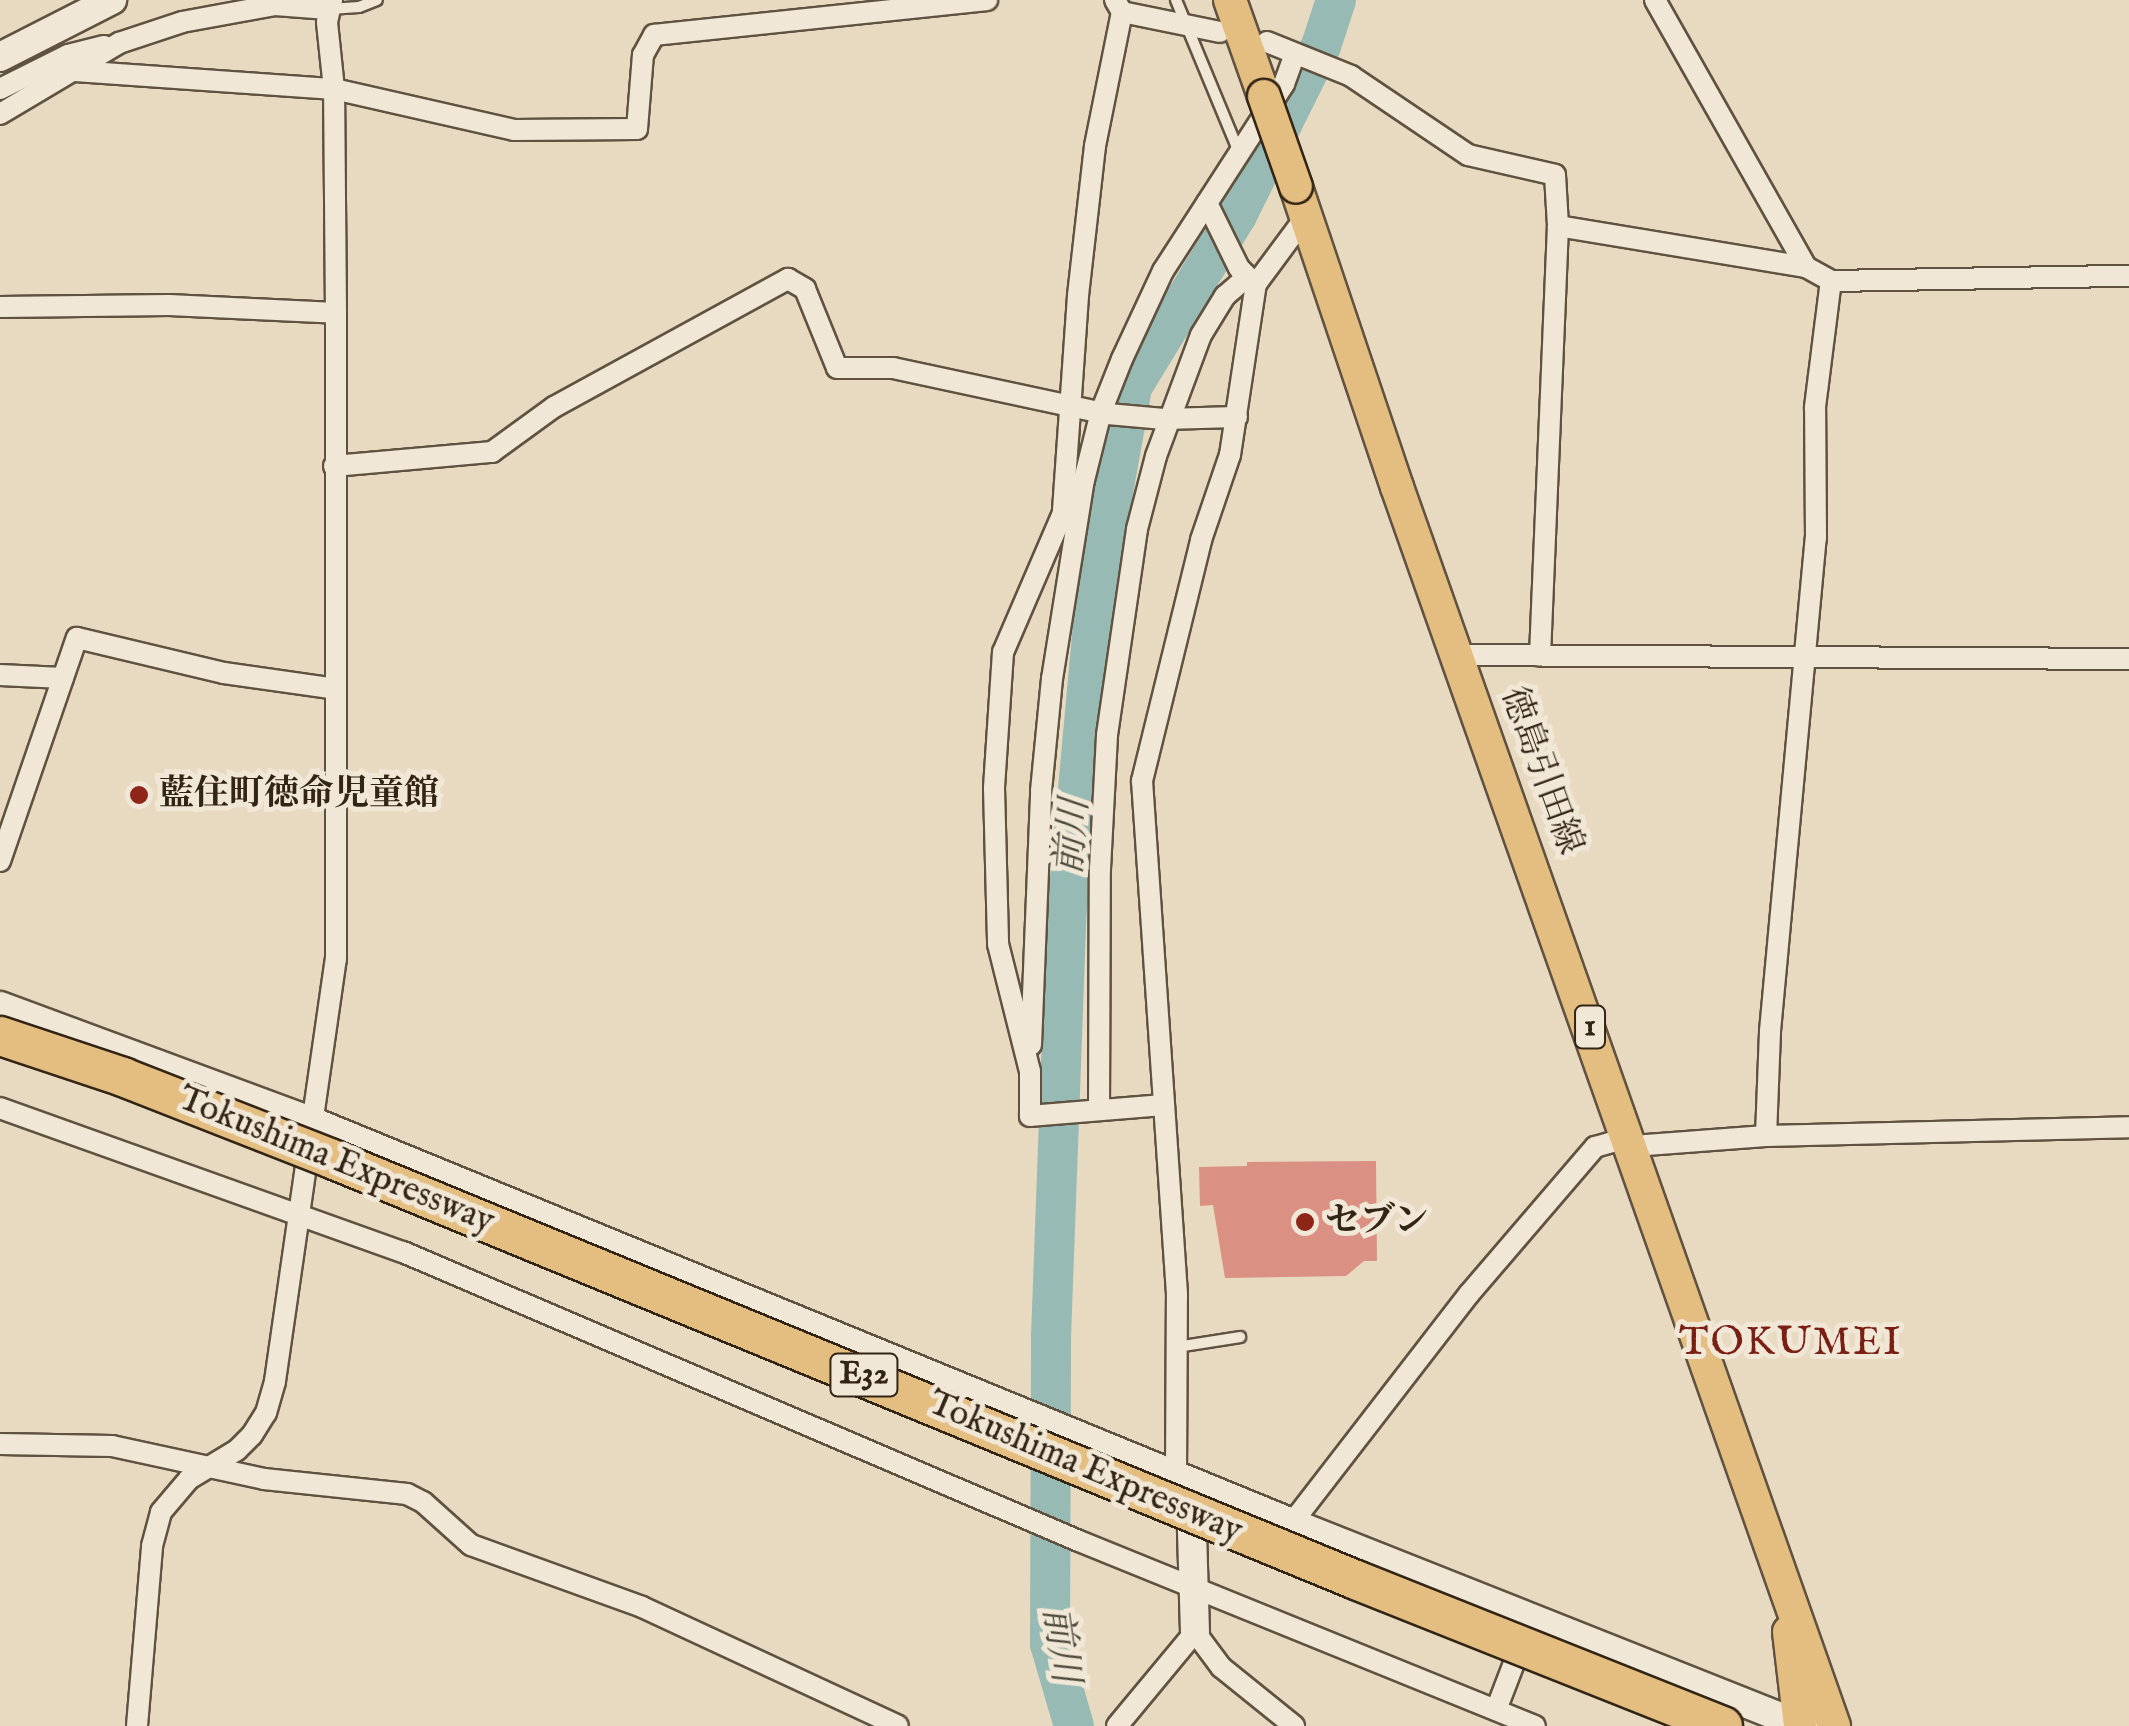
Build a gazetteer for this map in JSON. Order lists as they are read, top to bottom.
{
  "streets": {
    "highway": ["Tokushima Expressway", "E32"],
    "main road": ["徳島引田線", "1"]
  },
  "districts": ["TOKUMEI"],
  "water": ["前川"],
  "places": ["藍住町徳命児童館", "セブン"]
}
